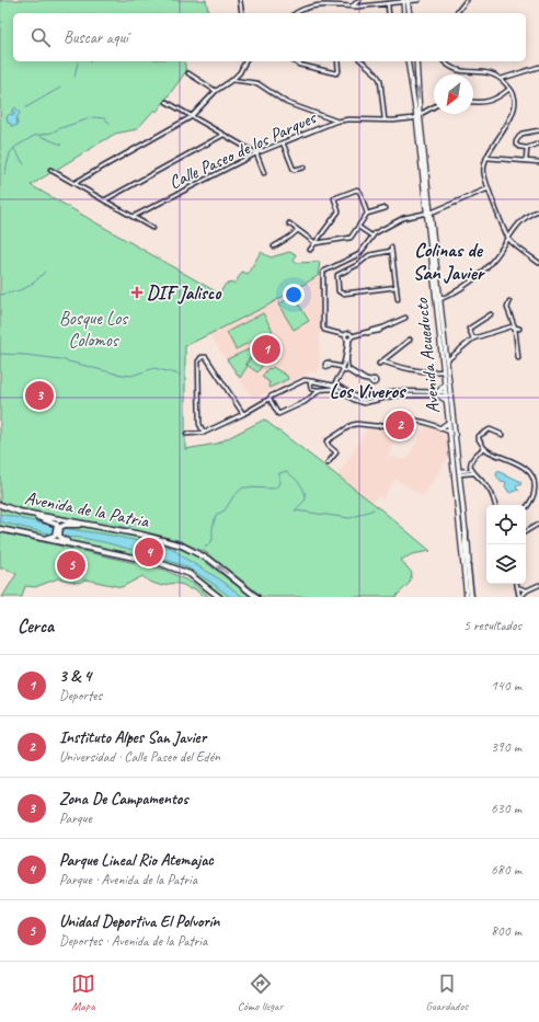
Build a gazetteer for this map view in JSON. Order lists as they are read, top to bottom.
{
  "streets": {
    "main road": ["Avenida Acueducto", "Avenida de la Patria"],
    "street": ["Calle Paseo de los Parques"]
  },
  "crossings": [
    ["Calle Paseo de los Parques", "Avenida Acueducto"]
  ],
  "districts": ["Colinas de San Javier", "Los Viveros"],
  "parks": ["Bosque Los Colomos"],
  "places": {
    "health": ["DIF Jalisco"]
  },
  "north": "bottom left",
  "page": {
    "search": "Buscar aquí",
    "pins": [
      "1",
      "3",
      "2",
      "4",
      "5"
    ],
    "heading": ["Cerca", "5 resultados"],
    "list": [
      {
        "mark": "1",
        "name": "3 & 4",
        "note": "Deportes",
        "value": "140 m"
      },
      {
        "mark": "2",
        "name": "Instituto Alpes San Javier",
        "note": "Universidad · Calle Paseo del Edén",
        "value": "390 m"
      },
      {
        "mark": "3",
        "name": "Zona De Campamentos",
        "note": "Parque",
        "value": "630 m"
      },
      {
        "mark": "4",
        "name": "Parque Lineal Rio Atemajac",
        "note": "Parque · Avenida de la Patria",
        "value": "680 m"
      },
      {
        "mark": "5",
        "name": "Unidad Deportiva El Polvorín",
        "note": "Deportes · Avenida de la Patria",
        "value": "800 m"
      }
    ],
    "nav": ["Mapa", "Cómo llegar", "Guardados"]
  }
}
